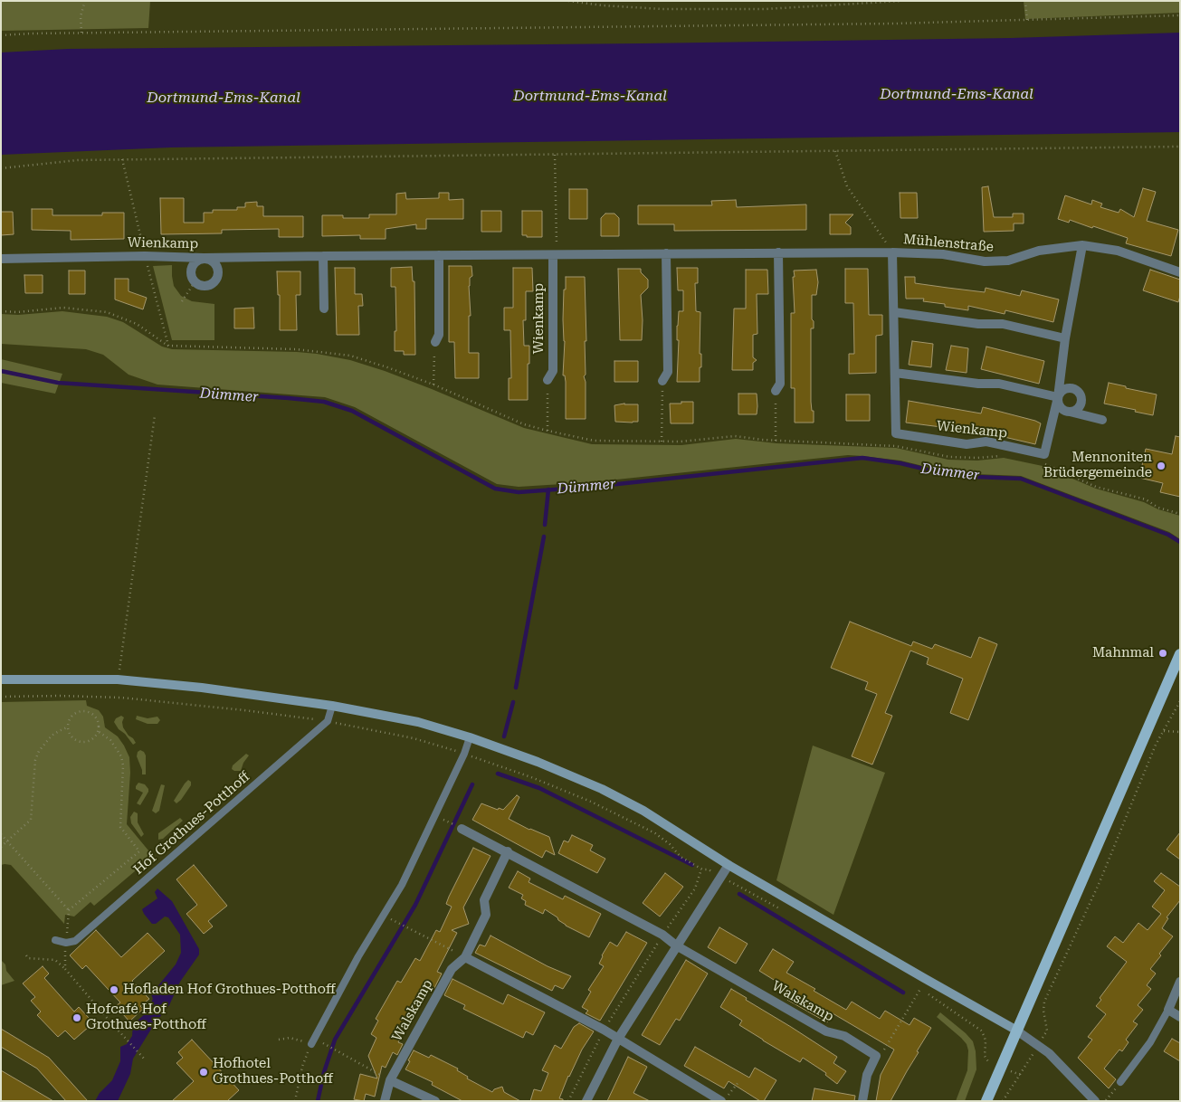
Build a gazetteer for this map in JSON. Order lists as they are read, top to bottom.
{
  "streets": {
    "street": ["Wienkamp", "Mühlenstraße", "Walskamp"],
    "lane": ["Hof Grothues-Potthoff"]
  },
  "crossings": [
    ["Wienkamp", "Mühlenstraße"]
  ],
  "water": ["Dortmund-Ems-Kanal", "Dümmer"],
  "places": [
    "Mennoniten Brüdergemeinde",
    "Mahnmal",
    "Hofladen Hof Grothues-Potthoff",
    "Hofcafé Hof Grothues-Potthoff",
    "Hofhotel Grothues-Potthoff"
  ]
}
